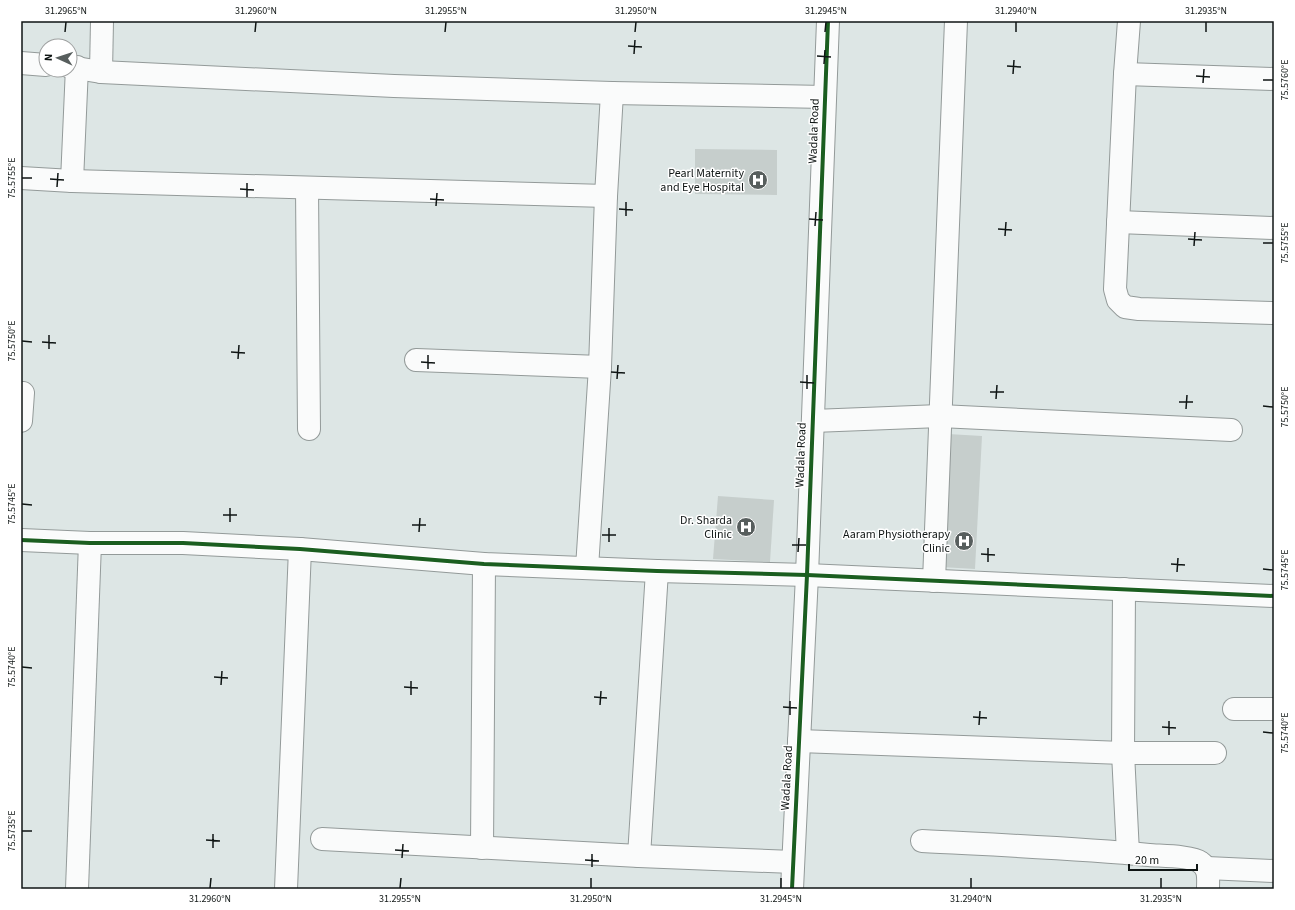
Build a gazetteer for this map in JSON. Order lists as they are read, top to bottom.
{
  "streets": {
    "street": ["Wadala Road"]
  },
  "places": {
    "hospital": ["Pearl Maternity and Eye Hospital", "Dr. Sharda Clinic", "Aaram Physiotherapy Clinic"]
  },
  "scale_bar": "20 m",
  "north": "left",
  "coordinates": [
    "31.2965°N",
    "31.2960°N",
    "31.2955°N",
    "31.2950°N",
    "31.2945°N",
    "31.2940°N",
    "31.2935°N",
    "75.5760°E",
    "75.5755°E",
    "75.5750°E",
    "75.5745°E",
    "75.5740°E",
    "75.5735°E"
  ]
}
